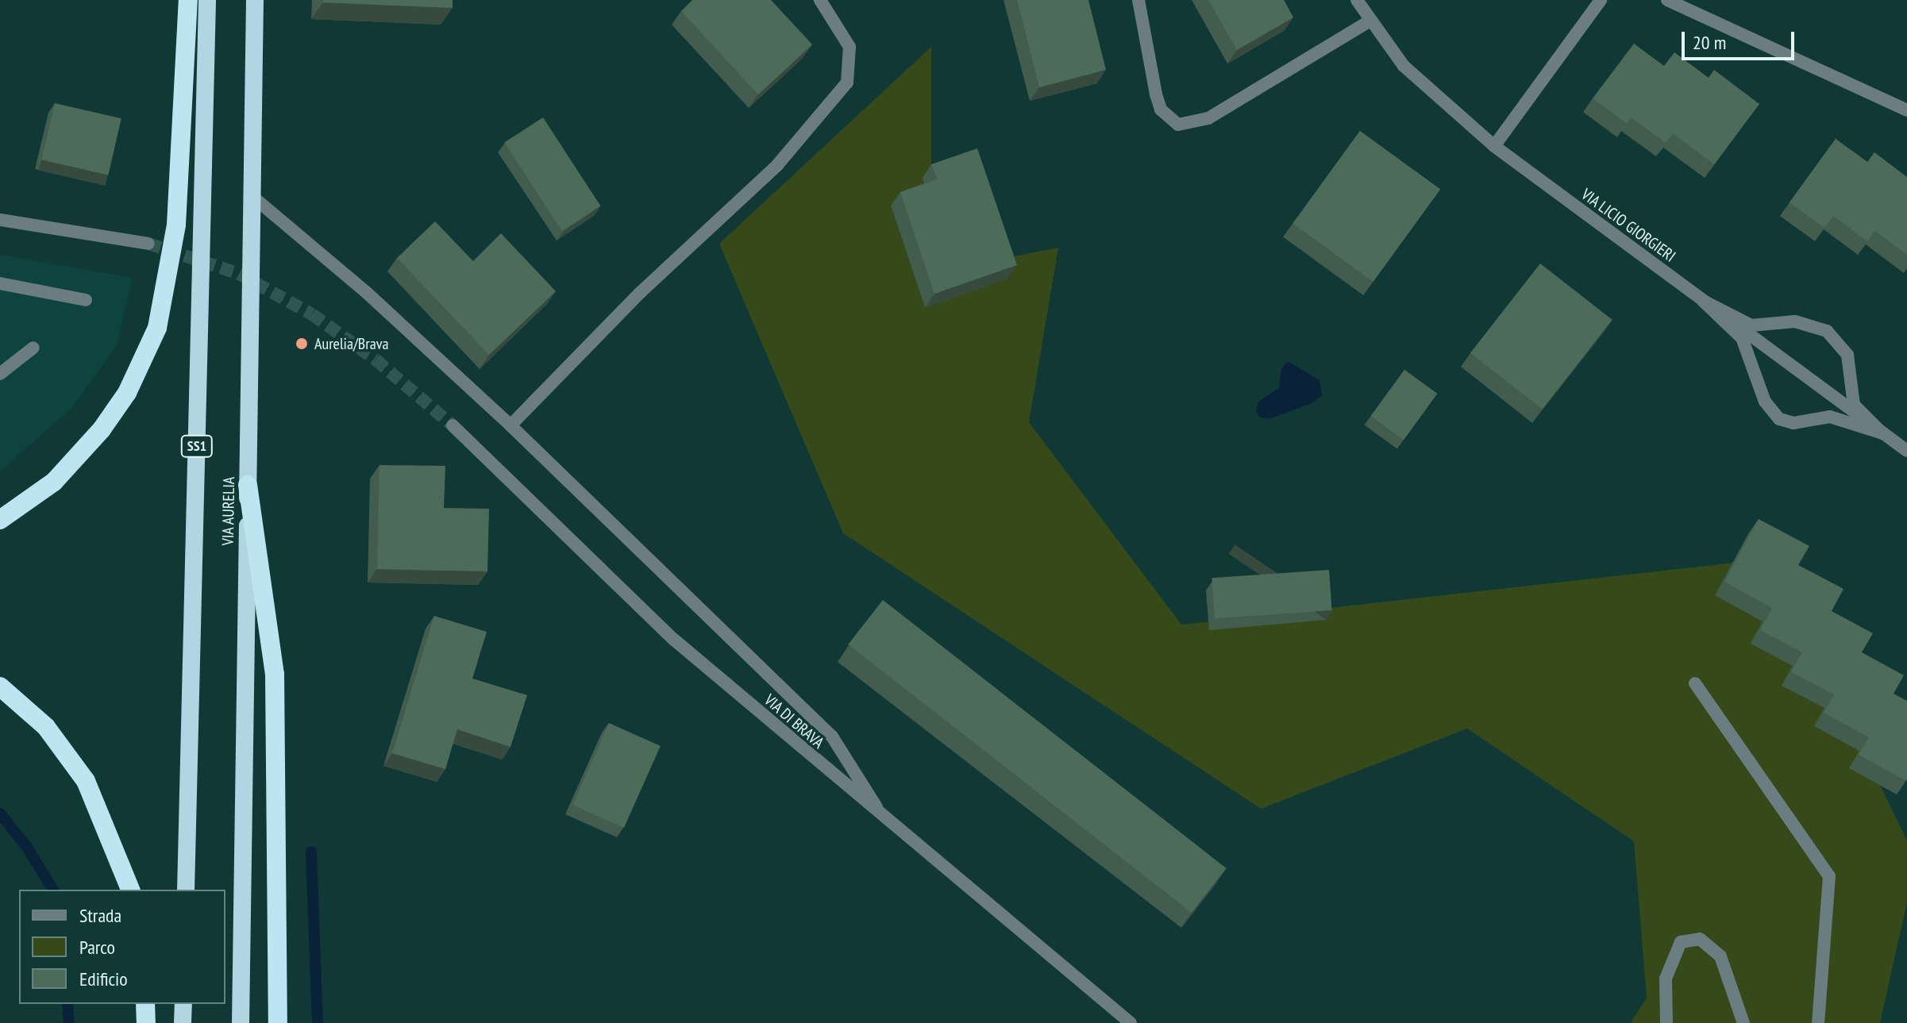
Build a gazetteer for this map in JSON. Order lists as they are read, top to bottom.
{
  "streets": {
    "highway": ["SS1", "VIA AURELIA"],
    "street": ["VIA LICIO GIORGIERI", "VIA DI BRAVA"]
  },
  "places": ["Aurelia/Brava"],
  "legend": ["Strada", "Parco", "Edificio"],
  "scale_bar": "20 m"
}
